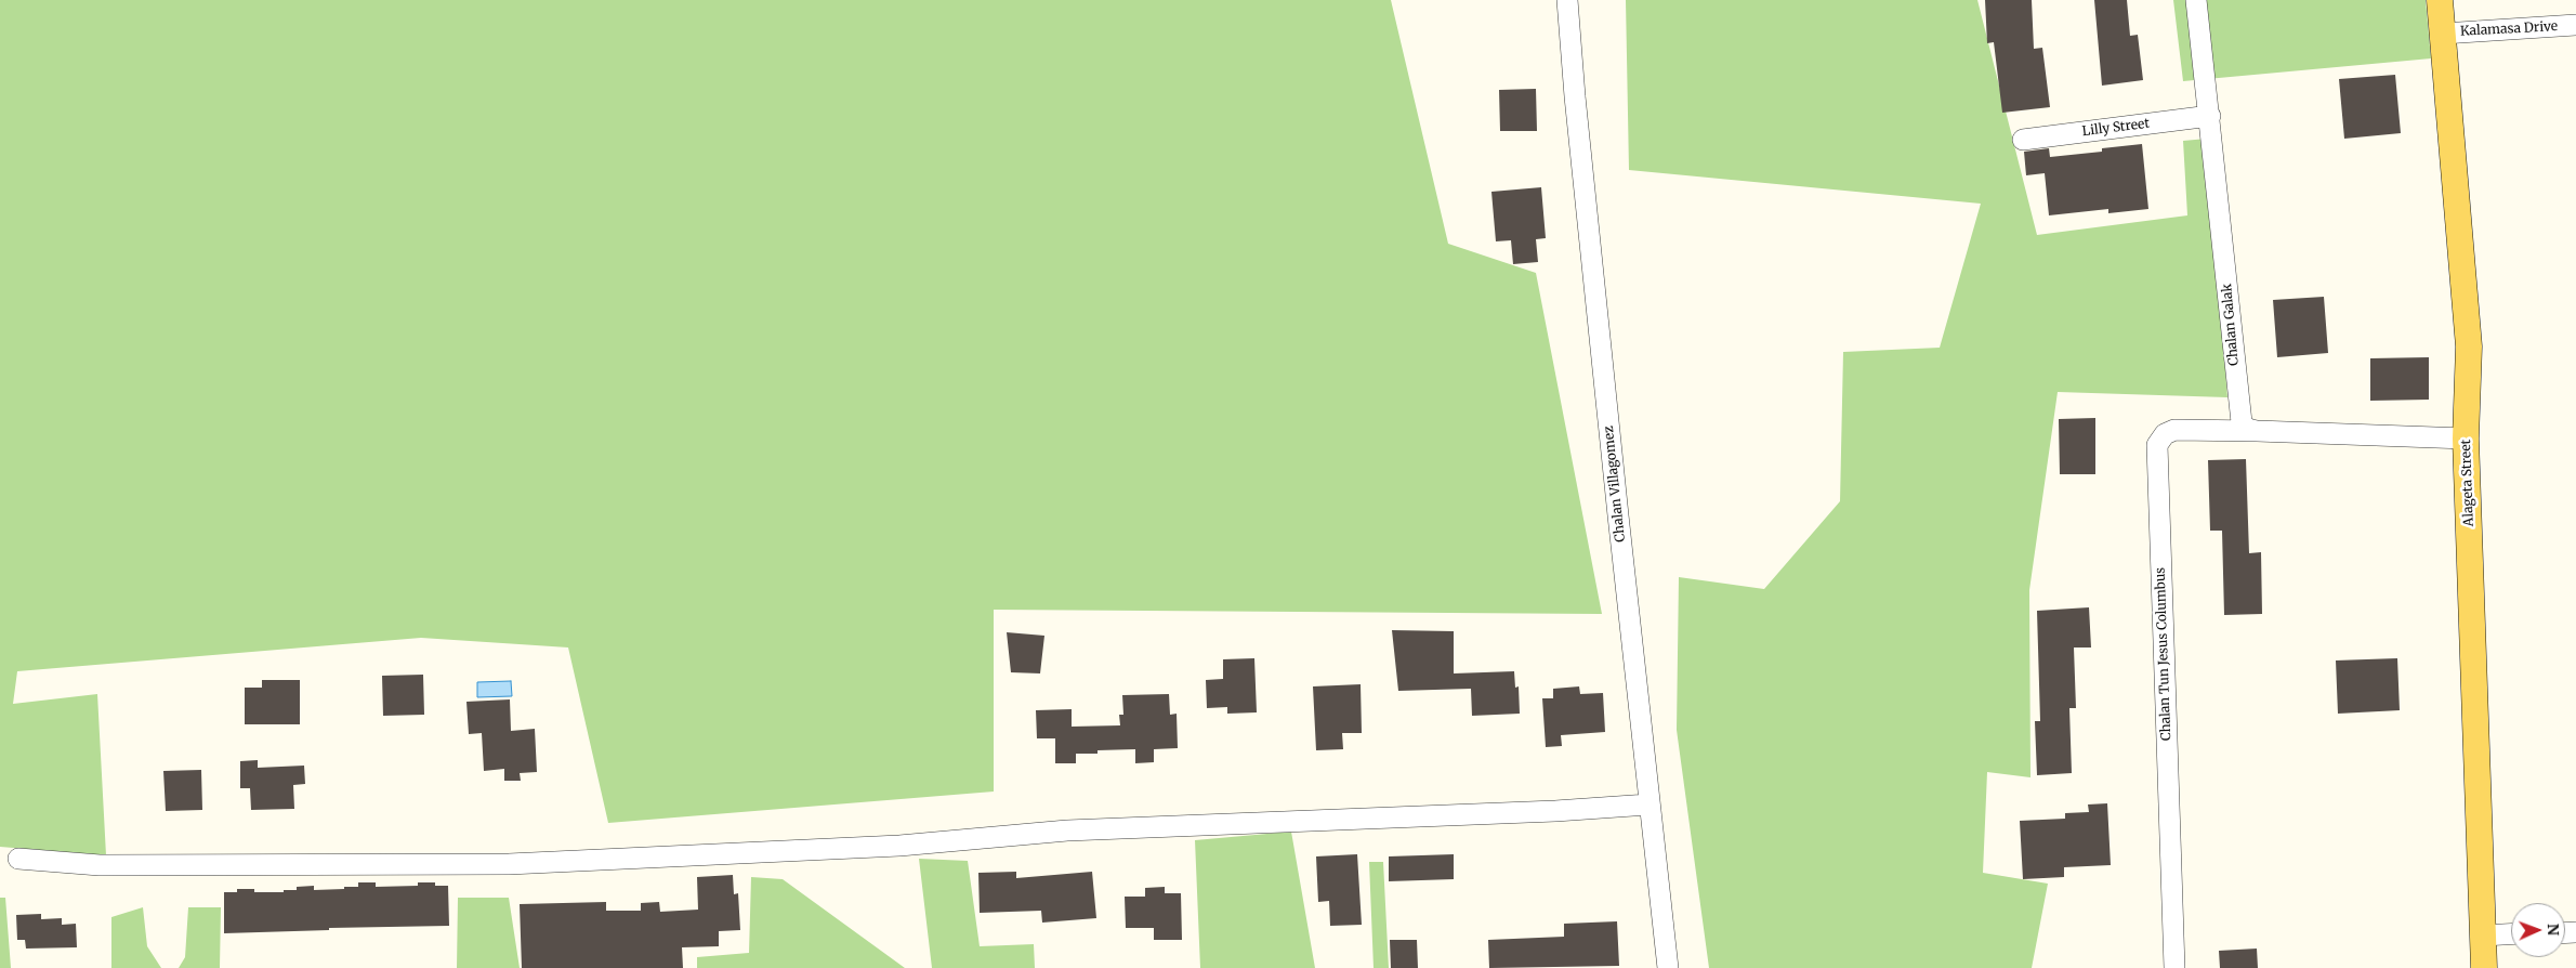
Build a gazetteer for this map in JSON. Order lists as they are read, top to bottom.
{
  "streets": {
    "main road": ["Alageta Street"],
    "street": [
      "Kalamasa Drive",
      "Lilly Street",
      "Chalan Galak",
      "Chalan Villagomez",
      "Chalan Tun Jesus Columbus"
    ]
  },
  "crossings": [
    ["Kalamasa Drive", "Alageta Street"],
    ["Lilly Street", "Chalan Galak"],
    ["Chalan Galak", "Chalan Tun Jesus Columbus"]
  ],
  "north": "right"
}
